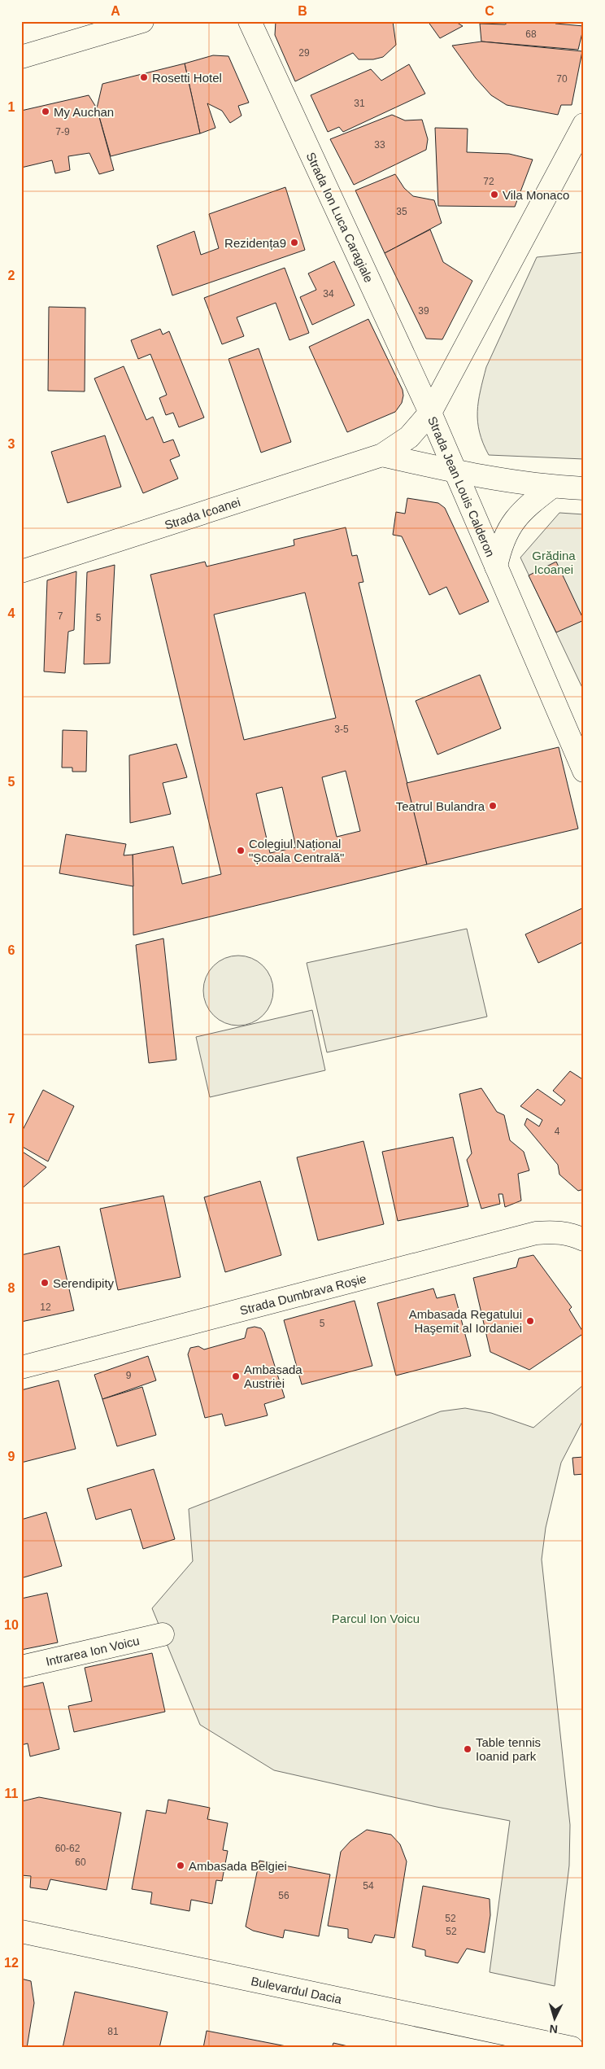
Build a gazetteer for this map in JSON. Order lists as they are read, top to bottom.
{
  "streets": {
    "street": [
      "Strada Ion Luca Caragiale",
      "Strada Jean Louis Calderon",
      "Strada Icoanei",
      "Strada Dumbrava Roșie",
      "Intrarea Ion Voicu",
      "Bulevardul Dacia"
    ]
  },
  "crossings": [
    ["Strada Ion Luca Caragiale", "Strada Jean Louis Calderon"],
    ["Strada Ion Luca Caragiale", "Strada Icoanei"],
    ["Strada Jean Louis Calderon", "Strada Icoanei"]
  ],
  "parks": ["Grădina Icoanei", "Parcul Ion Voicu"],
  "places": [
    "Rosetti Hotel",
    "My Auchan",
    "Vila Monaco",
    "Rezidența9",
    "Teatrul Bulandra",
    "Colegiul Național \"Școala Centrală\"",
    "Serendipity",
    "Ambasada Regatului Haşemit al Iordaniei",
    "Ambasada Austriei",
    "Table tennis Ioanid park",
    "Ambasada Belgiei"
  ],
  "house_numbers": [
    "68",
    "29",
    "70",
    "31",
    "7-9",
    "33",
    "72",
    "35",
    "34",
    "39",
    "7",
    "5",
    "3-5",
    "4",
    "12",
    "5",
    "9",
    "60-62",
    "60",
    "54",
    "56",
    "52",
    "52",
    "81"
  ],
  "north": "bottom",
  "grid": {
    "columns": ["A", "B", "C"],
    "rows": [
      "1",
      "2",
      "3",
      "4",
      "5",
      "6",
      "7",
      "8",
      "9",
      "10",
      "11",
      "12"
    ]
  }
}
